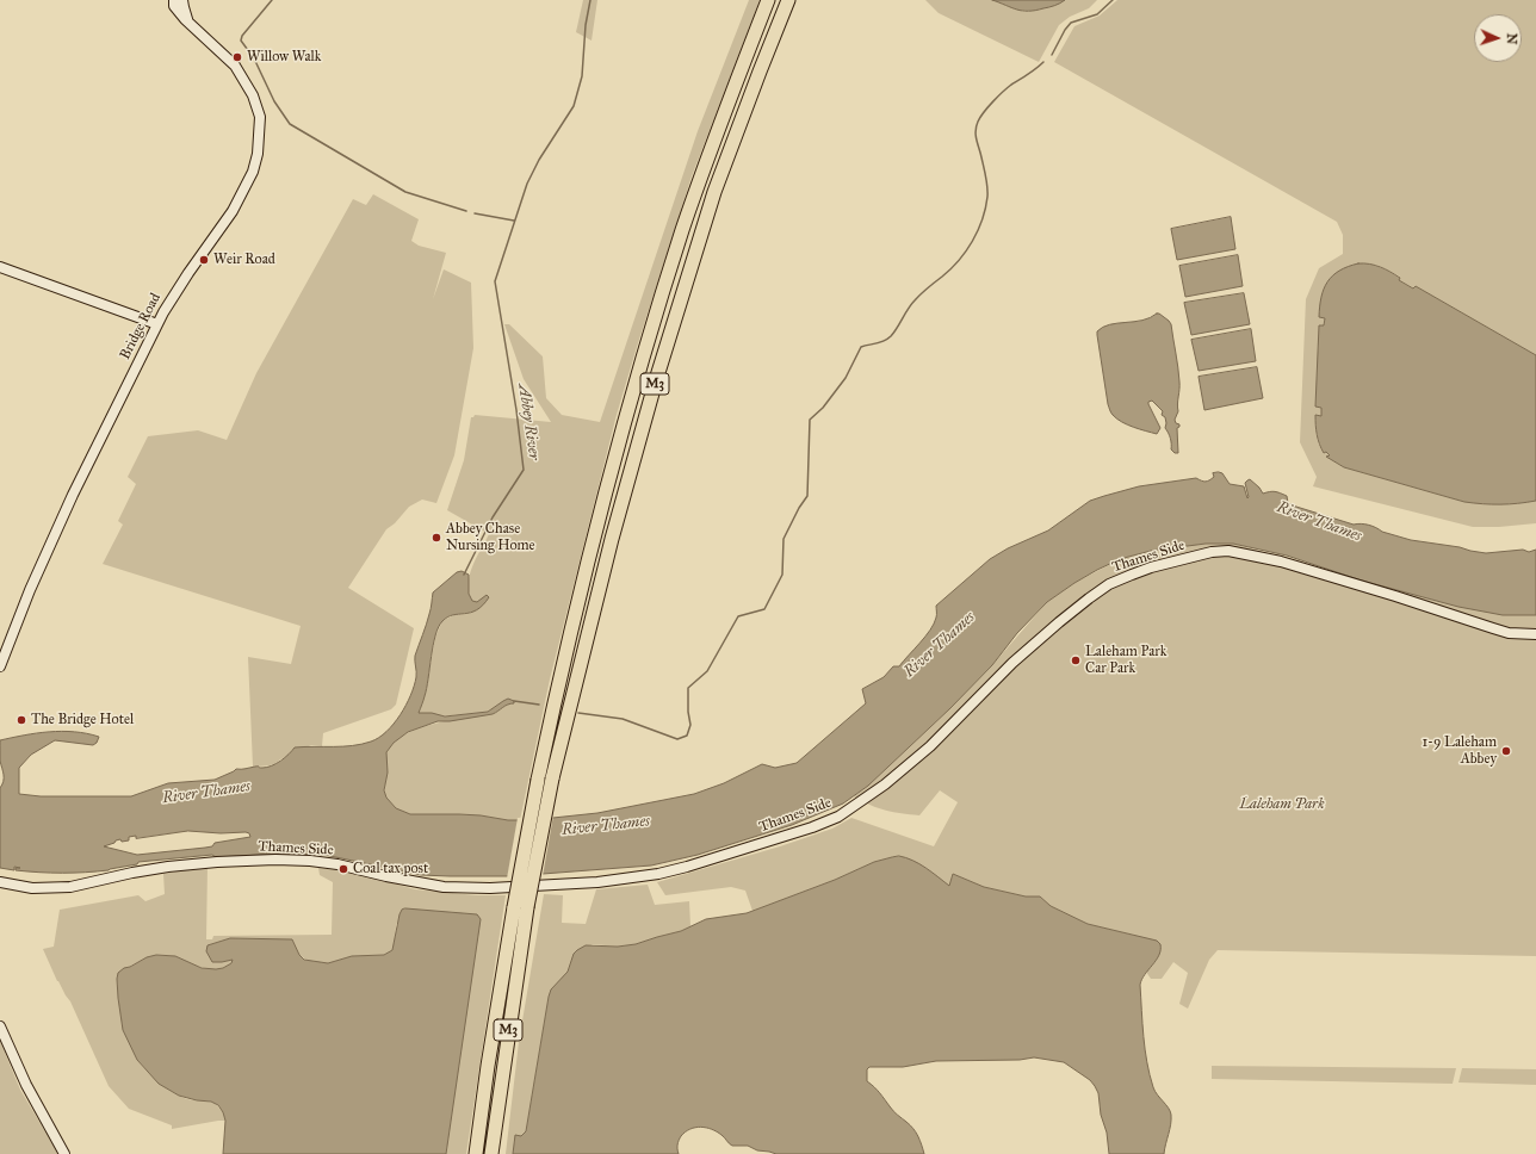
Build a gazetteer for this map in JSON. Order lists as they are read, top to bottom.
{
  "streets": {
    "highway": ["M3"],
    "street": ["Bridge Road", "Thames Side"]
  },
  "water": ["Abbey River", "River Thames"],
  "parks": ["Laleham Park"],
  "places": [
    "Willow Walk",
    "Weir Road",
    "Abbey Chase Nursing Home",
    "Laleham Park Car Park",
    "The Bridge Hotel",
    "1-9 Laleham Abbey",
    "Coal tax post"
  ],
  "north": "right"
}
